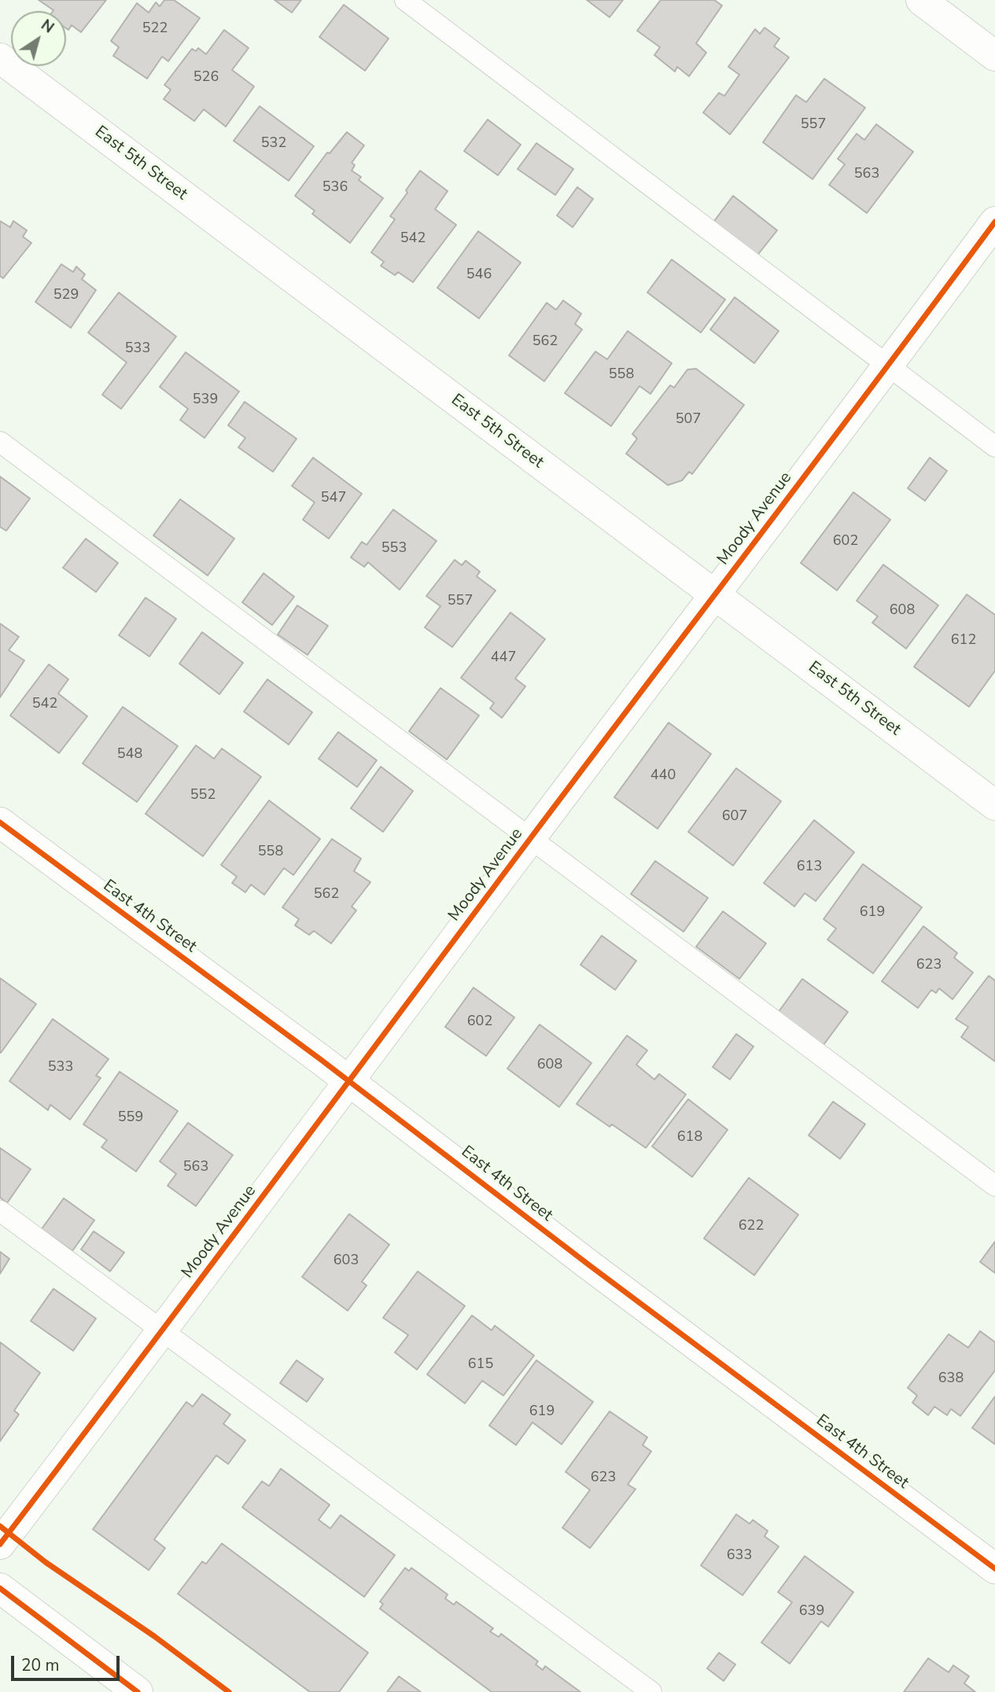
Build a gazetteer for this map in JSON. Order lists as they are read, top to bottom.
{
  "streets": {
    "street": ["East 5th Street", "Moody Avenue", "East 4th Street"]
  },
  "crossings": [
    ["East 5th Street", "Moody Avenue"],
    ["Moody Avenue", "East 4th Street"]
  ],
  "house_numbers": [
    "522",
    "526",
    "557",
    "532",
    "563",
    "536",
    "542",
    "546",
    "529",
    "562",
    "533",
    "558",
    "539",
    "507",
    "547",
    "602",
    "553",
    "557",
    "608",
    "612",
    "447",
    "542",
    "548",
    "440",
    "552",
    "607",
    "558",
    "613",
    "562",
    "619",
    "623",
    "602",
    "608",
    "533",
    "559",
    "618",
    "563",
    "622",
    "603",
    "615",
    "638",
    "619",
    "623",
    "633",
    "639"
  ],
  "scale_bar": "20 m",
  "north": "top right"
}
